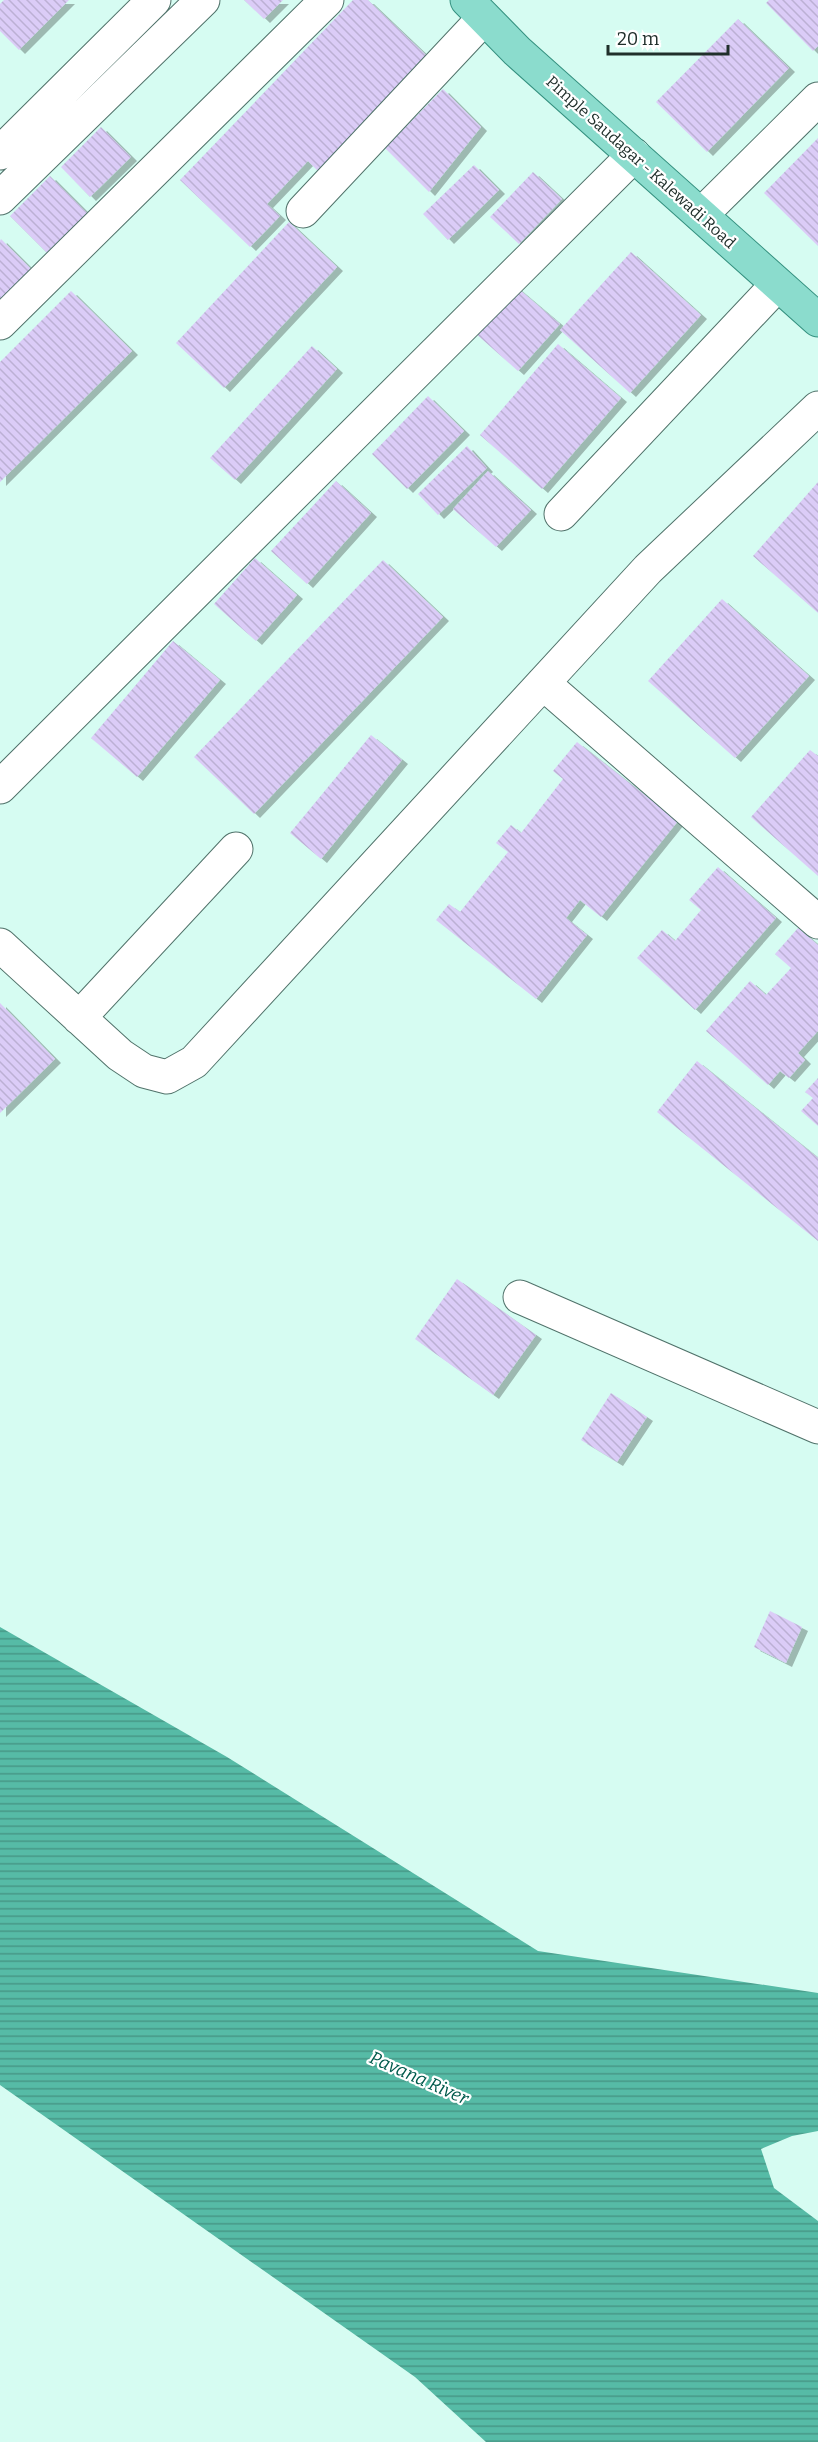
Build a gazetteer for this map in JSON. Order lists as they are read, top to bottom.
{
  "streets": {
    "main road": ["Pimple Saudagar - Kalewadi Road"]
  },
  "water": ["Pavana River"],
  "scale_bar": "20 m"
}
